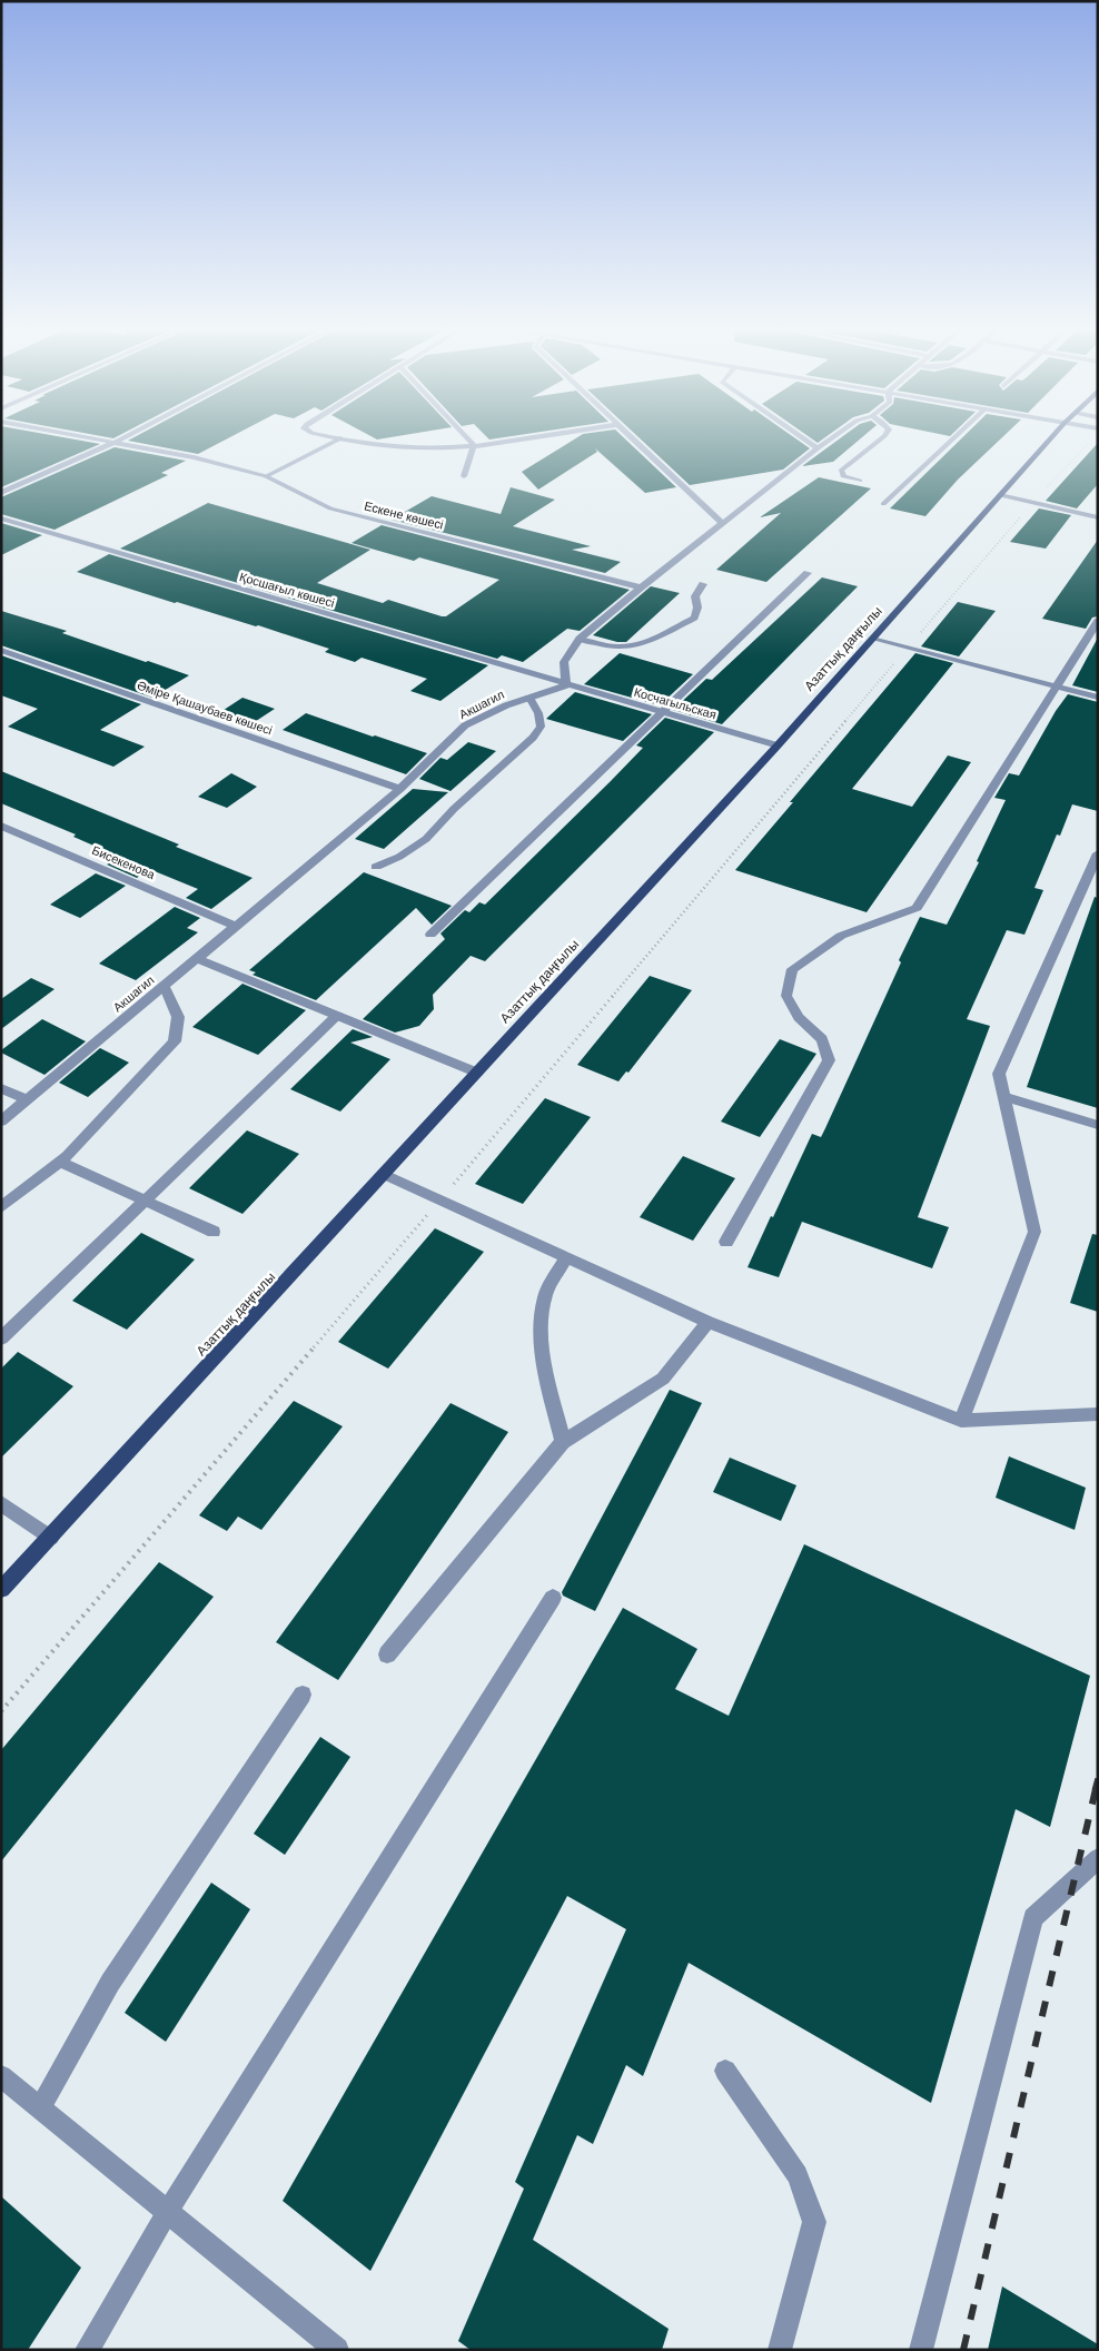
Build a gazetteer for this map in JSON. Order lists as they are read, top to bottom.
{
  "streets": {
    "main road": ["Азаттық даңғылы"],
    "street": [
      "Ескене көшесі",
      "Қосшағыл көшесі",
      "Косчагыльская",
      "Акшагил",
      "Әміре Қашаубаев көшесі",
      "Бисекенова"
    ]
  },
  "crossings": [
    ["Қосшағыл көшесі", "Косчагыльская"],
    ["Қосшағыл көшесі", "Акшагил"],
    ["Азаттық даңғылы", "Косчагыльская"],
    ["Косчагыльская", "Акшагил"],
    ["Акшагил", "Әміре Қашаубаев көшесі"],
    ["Акшагил", "Бисекенова"]
  ]
}
